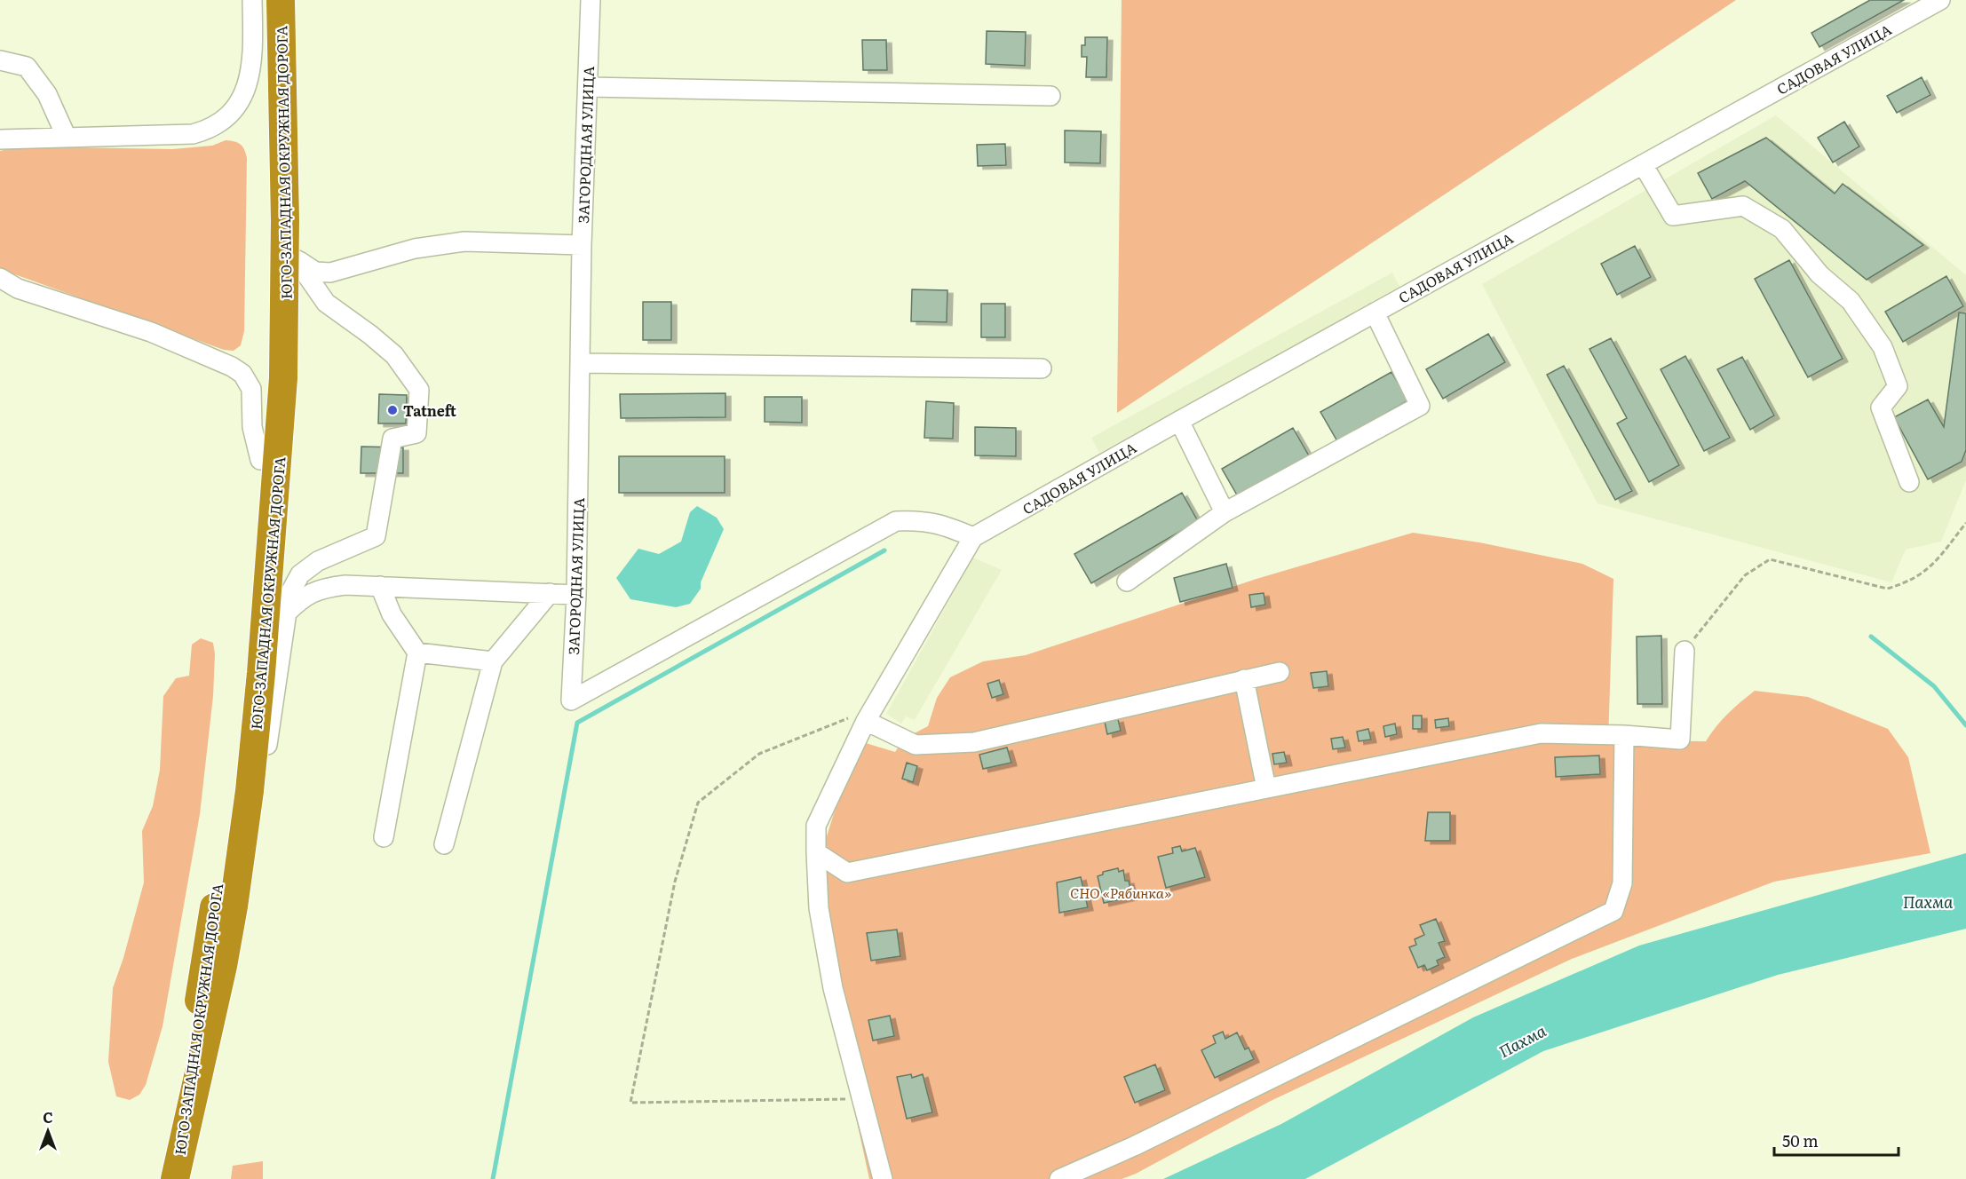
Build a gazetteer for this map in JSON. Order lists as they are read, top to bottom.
{
  "streets": {
    "highway": ["ЮГО-ЗАПАДНАЯ ОКРУЖНАЯ ДОРОГА"],
    "street": ["САДОВАЯ УЛИЦА", "ЗАГОРОДНАЯ УЛИЦА"]
  },
  "crossings": [
    ["САДОВАЯ УЛИЦА", "ЗАГОРОДНАЯ УЛИЦА"]
  ],
  "water": ["Пахма"],
  "parks": ["СНО «Рябинка»"],
  "places": ["Tatneft"],
  "scale_bar": "50 m",
  "north": "top"
}
